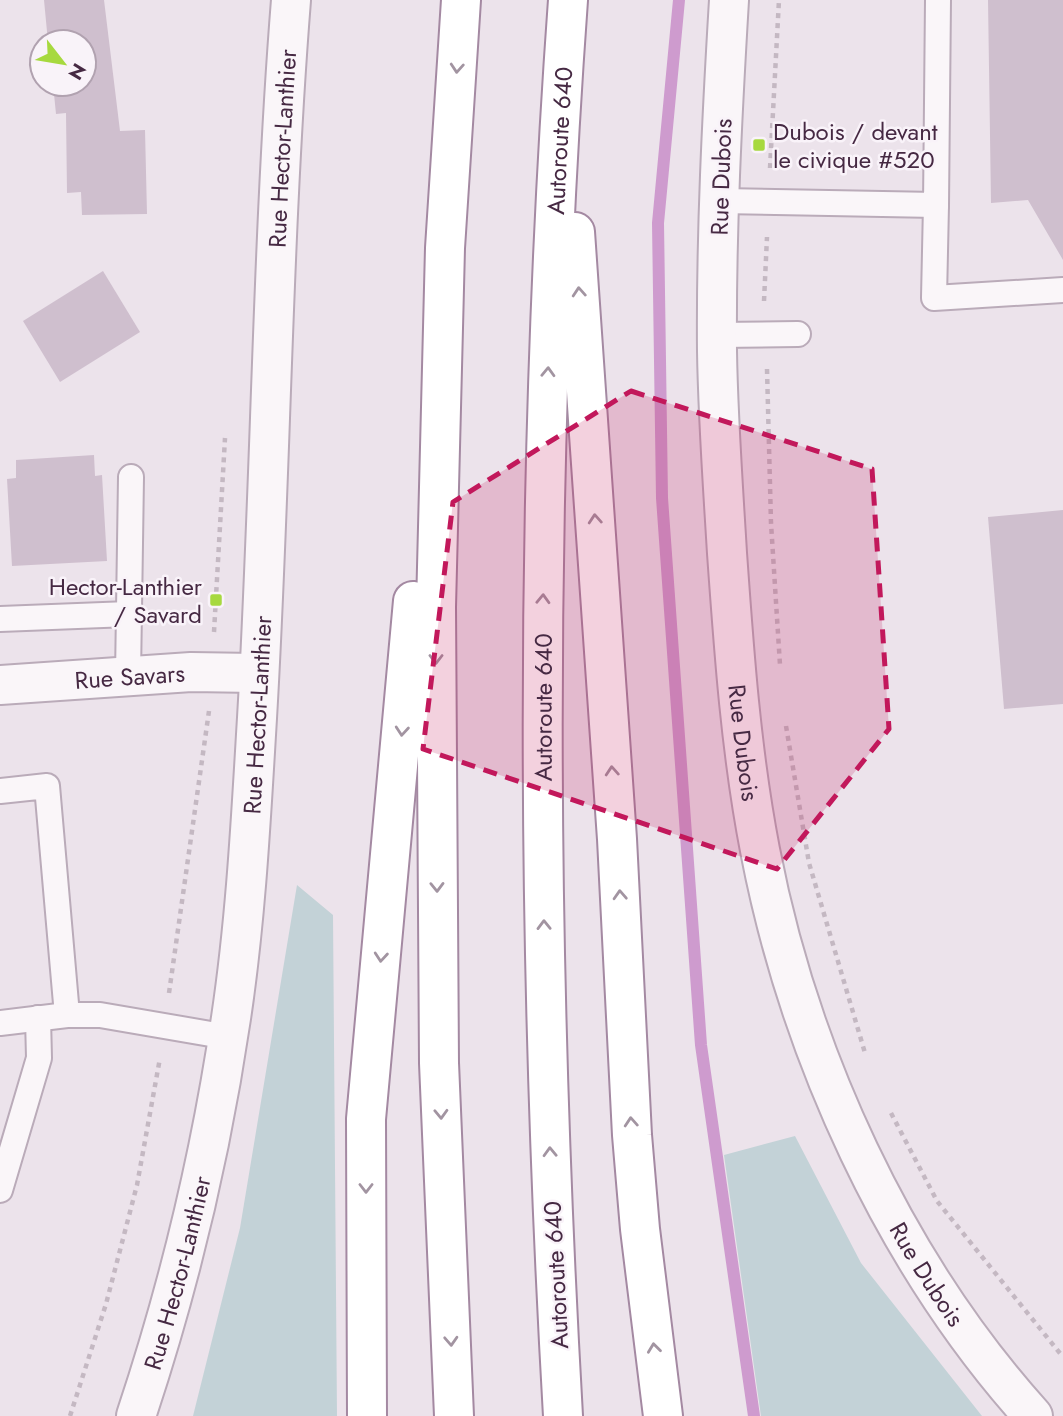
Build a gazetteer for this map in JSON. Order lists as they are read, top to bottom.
{
  "streets": {
    "highway": ["Autoroute 640"],
    "street": ["Rue Hector-Lanthier", "Rue Dubois", "Rue Savars"]
  },
  "crossings": [
    ["Rue Hector-Lanthier", "Rue Savars"]
  ],
  "places": {
    "transit": ["Dubois / devant le civique #520", "Hector-Lanthier / Savard"]
  },
  "north": "bottom right"
}
